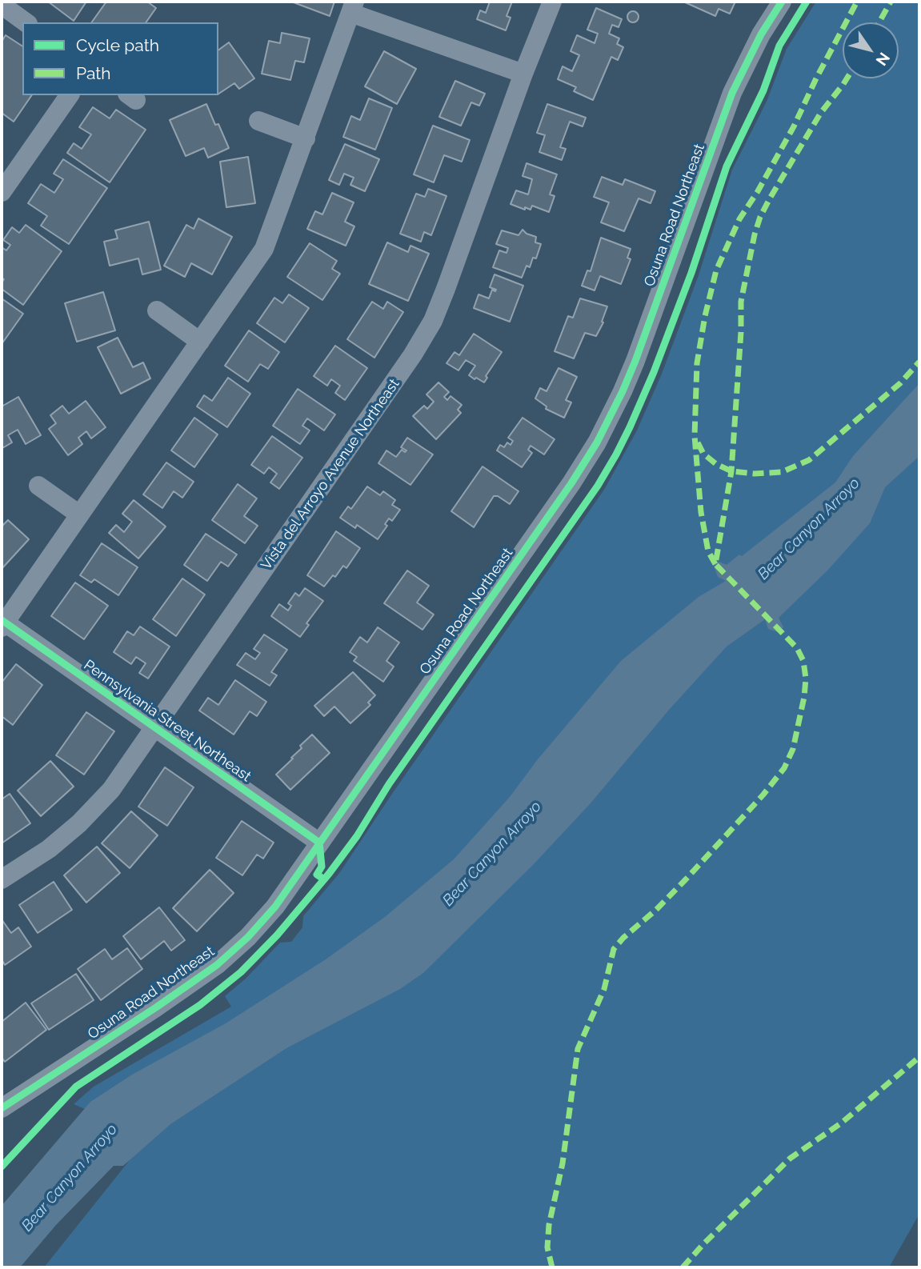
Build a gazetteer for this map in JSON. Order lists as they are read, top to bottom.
{
  "streets": {
    "street": ["Osuna Road Northeast", "Vista del Arroyo Avenue Northeast", "Pennsylvania Street Northeast"]
  },
  "crossings": [
    ["Osuna Road Northeast", "Pennsylvania Street Northeast"],
    ["Vista del Arroyo Avenue Northeast", "Pennsylvania Street Northeast"]
  ],
  "water": ["Bear Canyon Arroyo"],
  "legend": ["Cycle path", "Path"],
  "north": "bottom right"
}
